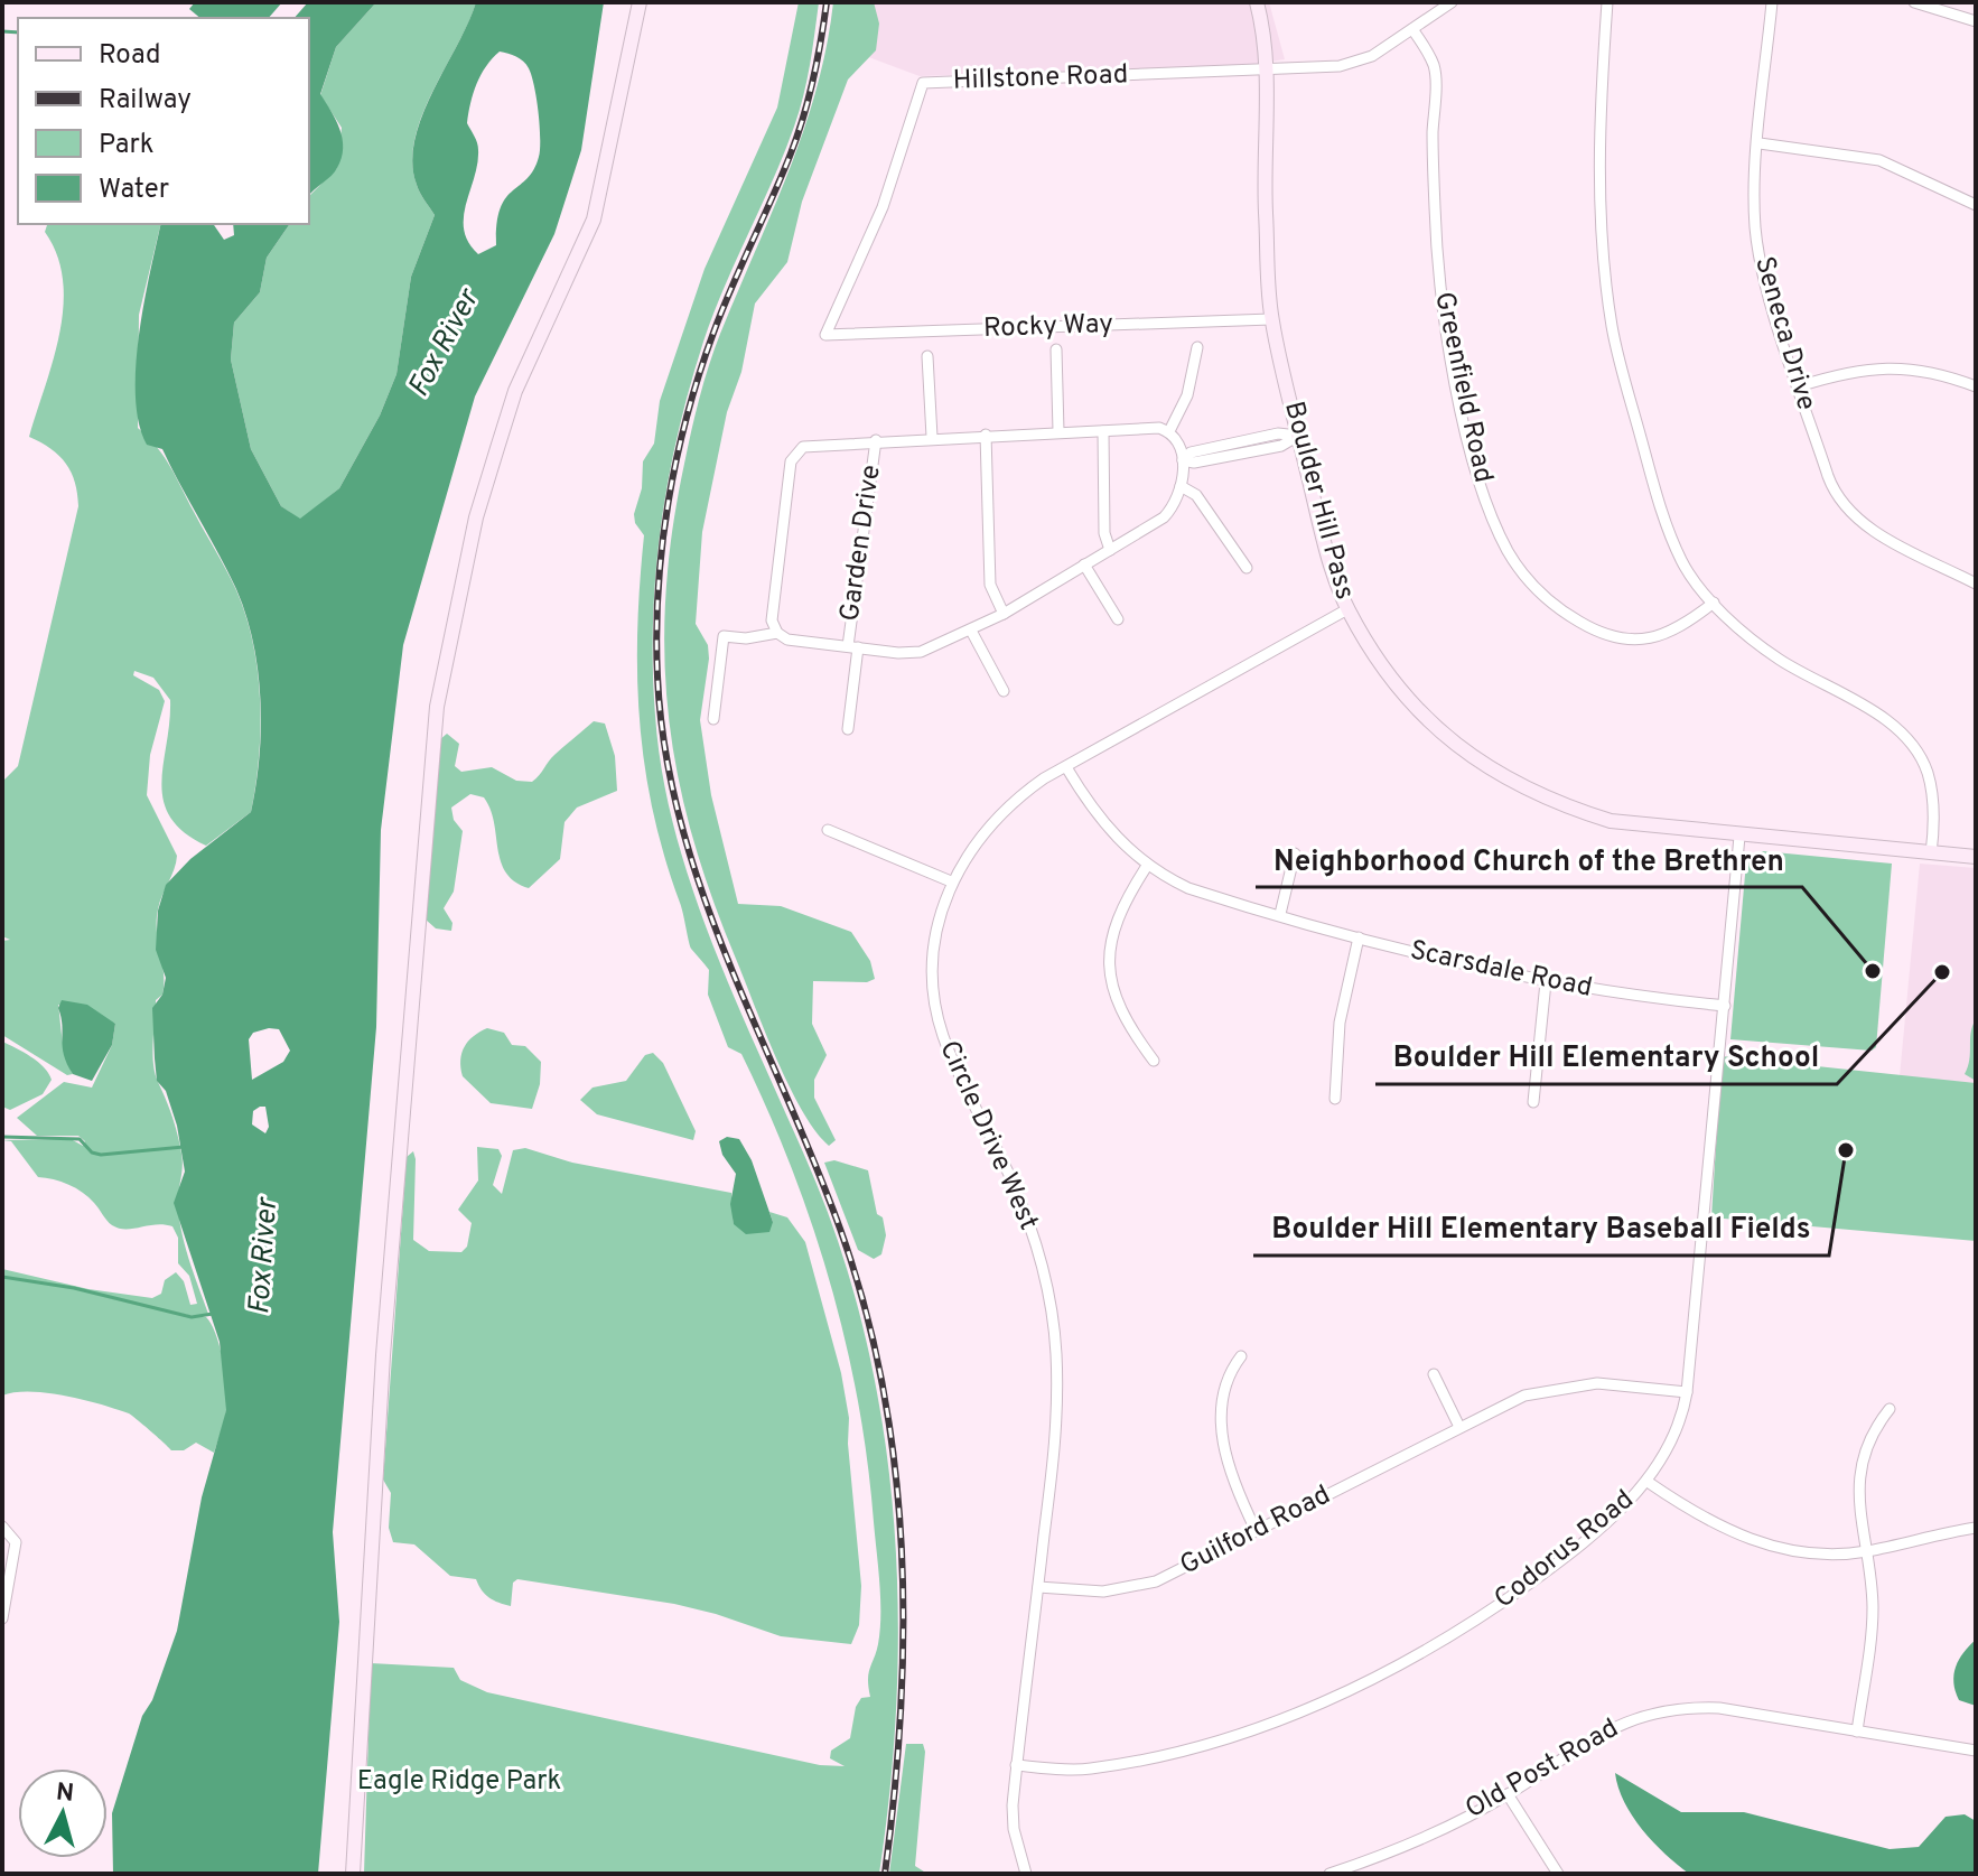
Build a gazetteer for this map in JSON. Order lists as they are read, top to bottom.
{
  "streets": {
    "street": [
      "Hillstone Road",
      "Rocky Way",
      "Seneca Drive",
      "Greenfield Road",
      "Boulder Hill Pass",
      "Garden Drive",
      "Scarsdale Road",
      "Circle Drive West",
      "Guilford Road",
      "Codorus Road",
      "Old Post Road"
    ]
  },
  "crossings": [
    ["Hillstone Road", "Rocky Way"],
    ["Hillstone Road", "Boulder Hill Pass"],
    ["Rocky Way", "Boulder Hill Pass"],
    ["Boulder Hill Pass", "Circle Drive West"],
    ["Boulder Hill Pass", "Codorus Road"],
    ["Scarsdale Road", "Circle Drive West"],
    ["Scarsdale Road", "Codorus Road"],
    ["Circle Drive West", "Guilford Road"],
    ["Circle Drive West", "Codorus Road"],
    ["Guilford Road", "Codorus Road"]
  ],
  "water": ["Fox River"],
  "parks": ["Eagle Ridge Park"],
  "places": ["Neighborhood Church of the Brethren", "Boulder Hill Elementary School", "Boulder Hill Elementary Baseball Fields"],
  "legend": [
    "Road",
    "Railway",
    "Park",
    "Water"
  ],
  "north": "top"
}
